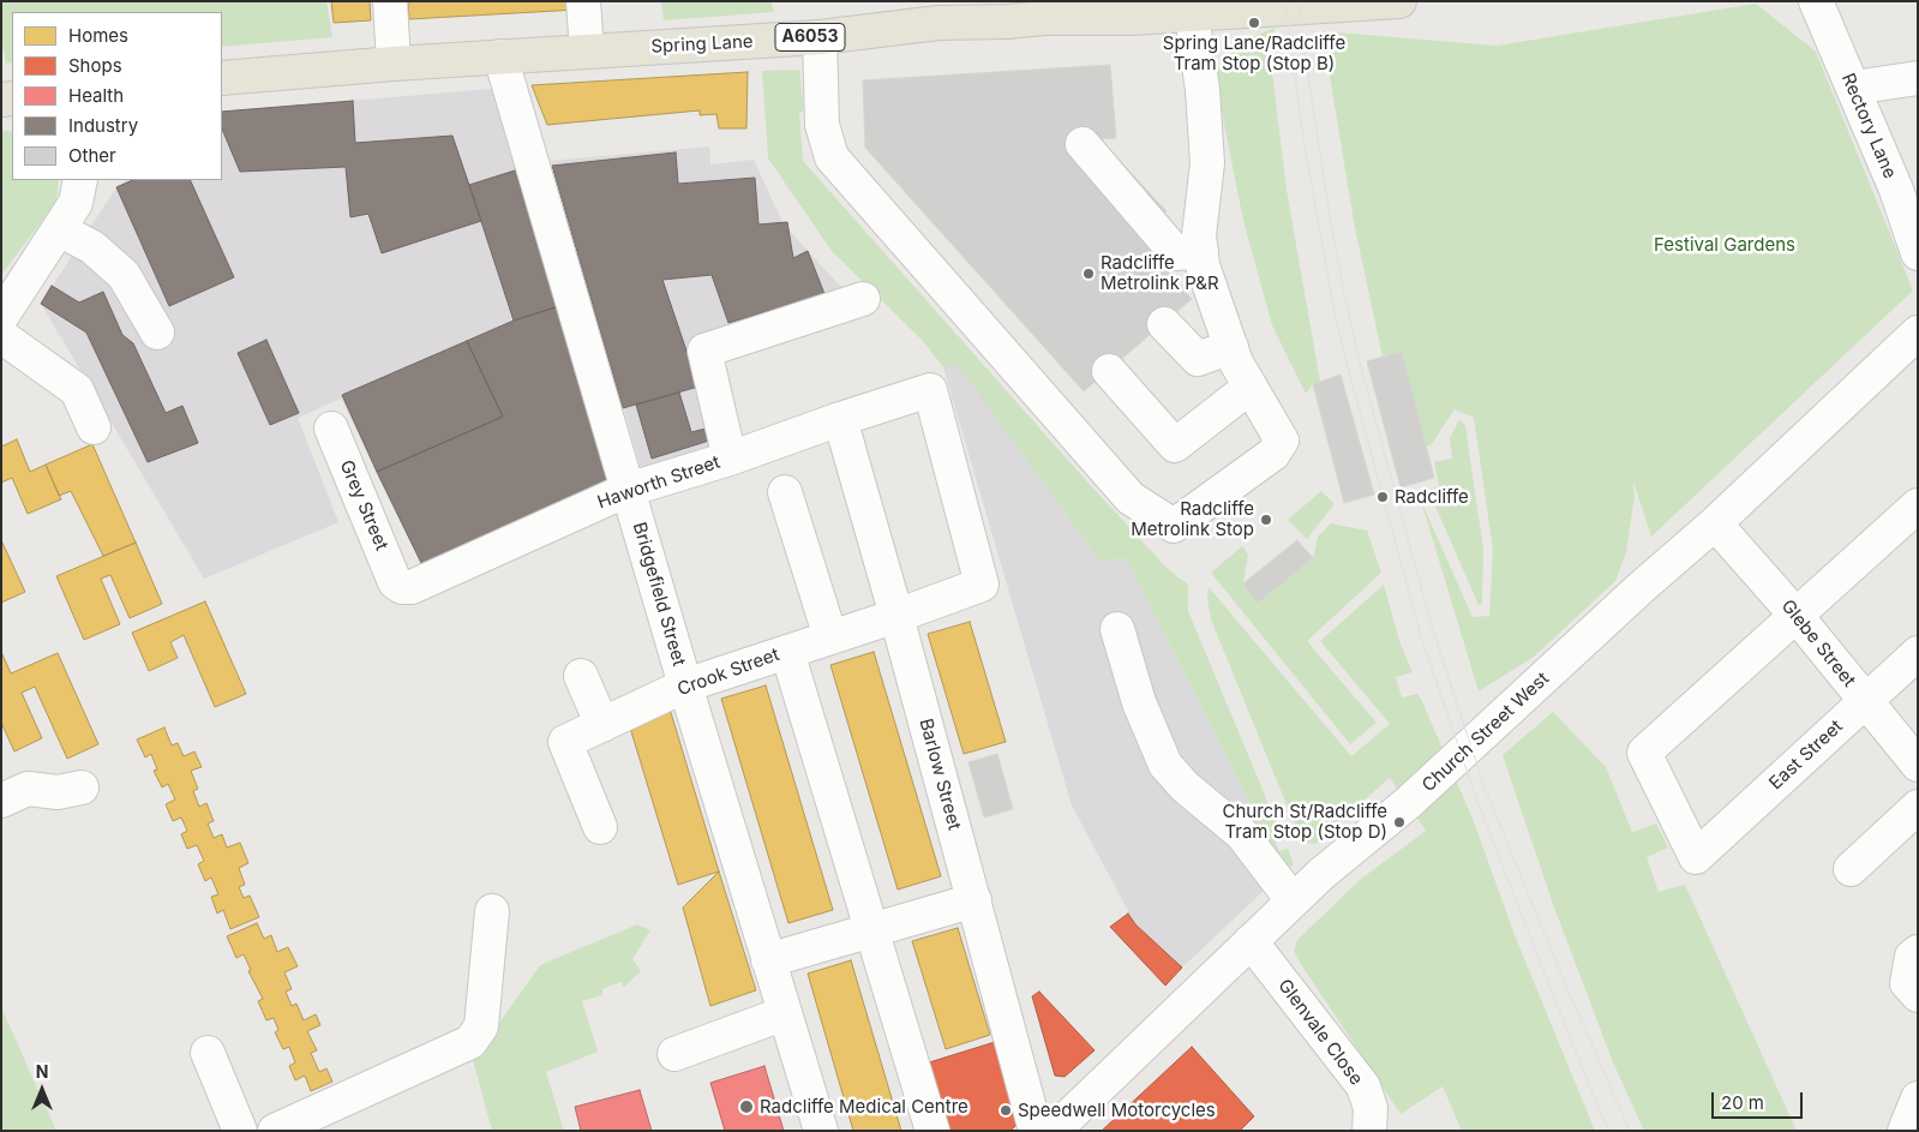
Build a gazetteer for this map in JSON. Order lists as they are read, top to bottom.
{
  "streets": {
    "main road": ["A6053", "Spring Lane"],
    "street": [
      "Rectory Lane",
      "Haworth Street",
      "Grey Street",
      "Bridgefield Street",
      "Glebe Street",
      "Crook Street",
      "Church Street West",
      "East Street",
      "Barlow Street",
      "Glenvale Close"
    ]
  },
  "crossings": [
    ["Spring Lane", "Bridgefield Street"],
    ["Haworth Street", "Grey Street"],
    ["Haworth Street", "Bridgefield Street"],
    ["Haworth Street", "Crook Street"],
    ["Haworth Street", "Barlow Street"],
    ["Bridgefield Street", "Crook Street"],
    ["Glebe Street", "Church Street West"],
    ["Glebe Street", "East Street"],
    ["Crook Street", "Barlow Street"],
    ["Church Street West", "Barlow Street"],
    ["Church Street West", "Glenvale Close"]
  ],
  "parks": ["Festival Gardens"],
  "places": [
    "Spring Lane/Radcliffe Tram Stop (Stop B)",
    "Radcliffe Metrolink P&R",
    "Radcliffe",
    "Radcliffe Metrolink Stop",
    "Church St/Radcliffe Tram Stop (Stop D)",
    "Radcliffe Medical Centre",
    "Speedwell Motorcycles"
  ],
  "legend": [
    "Homes",
    "Shops",
    "Health",
    "Industry",
    "Other"
  ],
  "scale_bar": "20 m",
  "north": "top"
}
